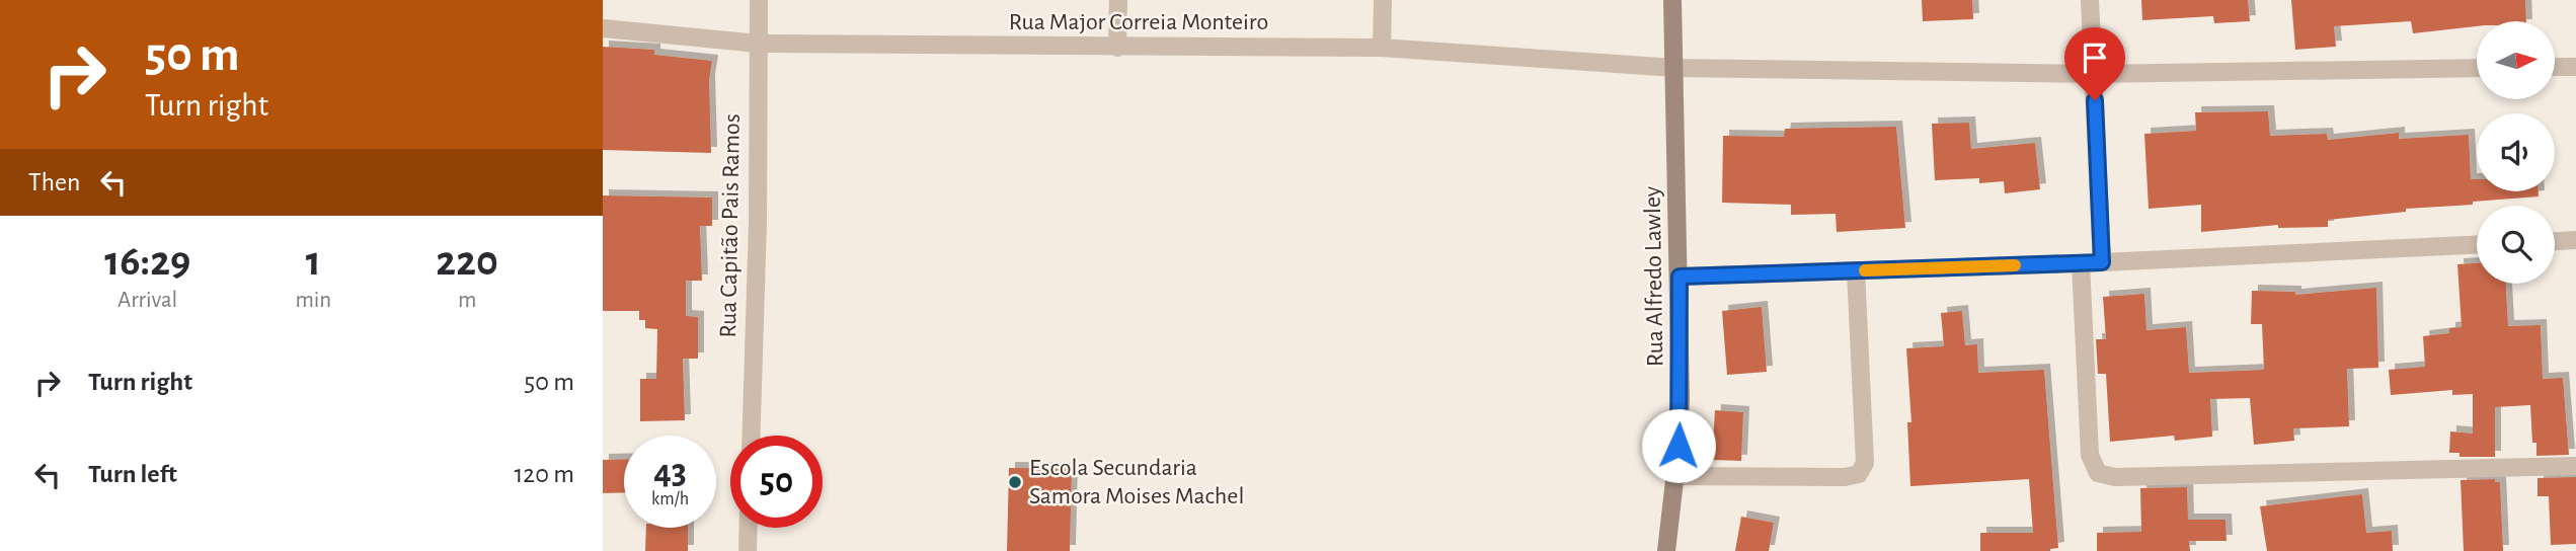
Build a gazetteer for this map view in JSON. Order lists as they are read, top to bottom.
{
  "streets": {
    "main road": ["Rua Alfredo Lawley"],
    "street": ["Rua Major Correia Monteiro", "Rua Capitão Pais Ramos"]
  },
  "crossings": [
    ["Rua Major Correia Monteiro", "Rua Capitão Pais Ramos"],
    ["Rua Major Correia Monteiro", "Rua Alfredo Lawley"]
  ],
  "places": ["Escola Secundaria Samora Moises Machel"],
  "north": "right",
  "page": {
    "turn": ["50 m", "Turn right"],
    "then": "Then",
    "eta": [
      "16:29",
      "Arrival",
      "1",
      "min",
      "220",
      "m"
    ],
    "list": [
      {
        "name": "Turn right",
        "value": "50 m"
      },
      {
        "name": "Turn left",
        "value": "120 m"
      }
    ],
    "speed": "43 km/h",
    "limit": "50"
  }
}
